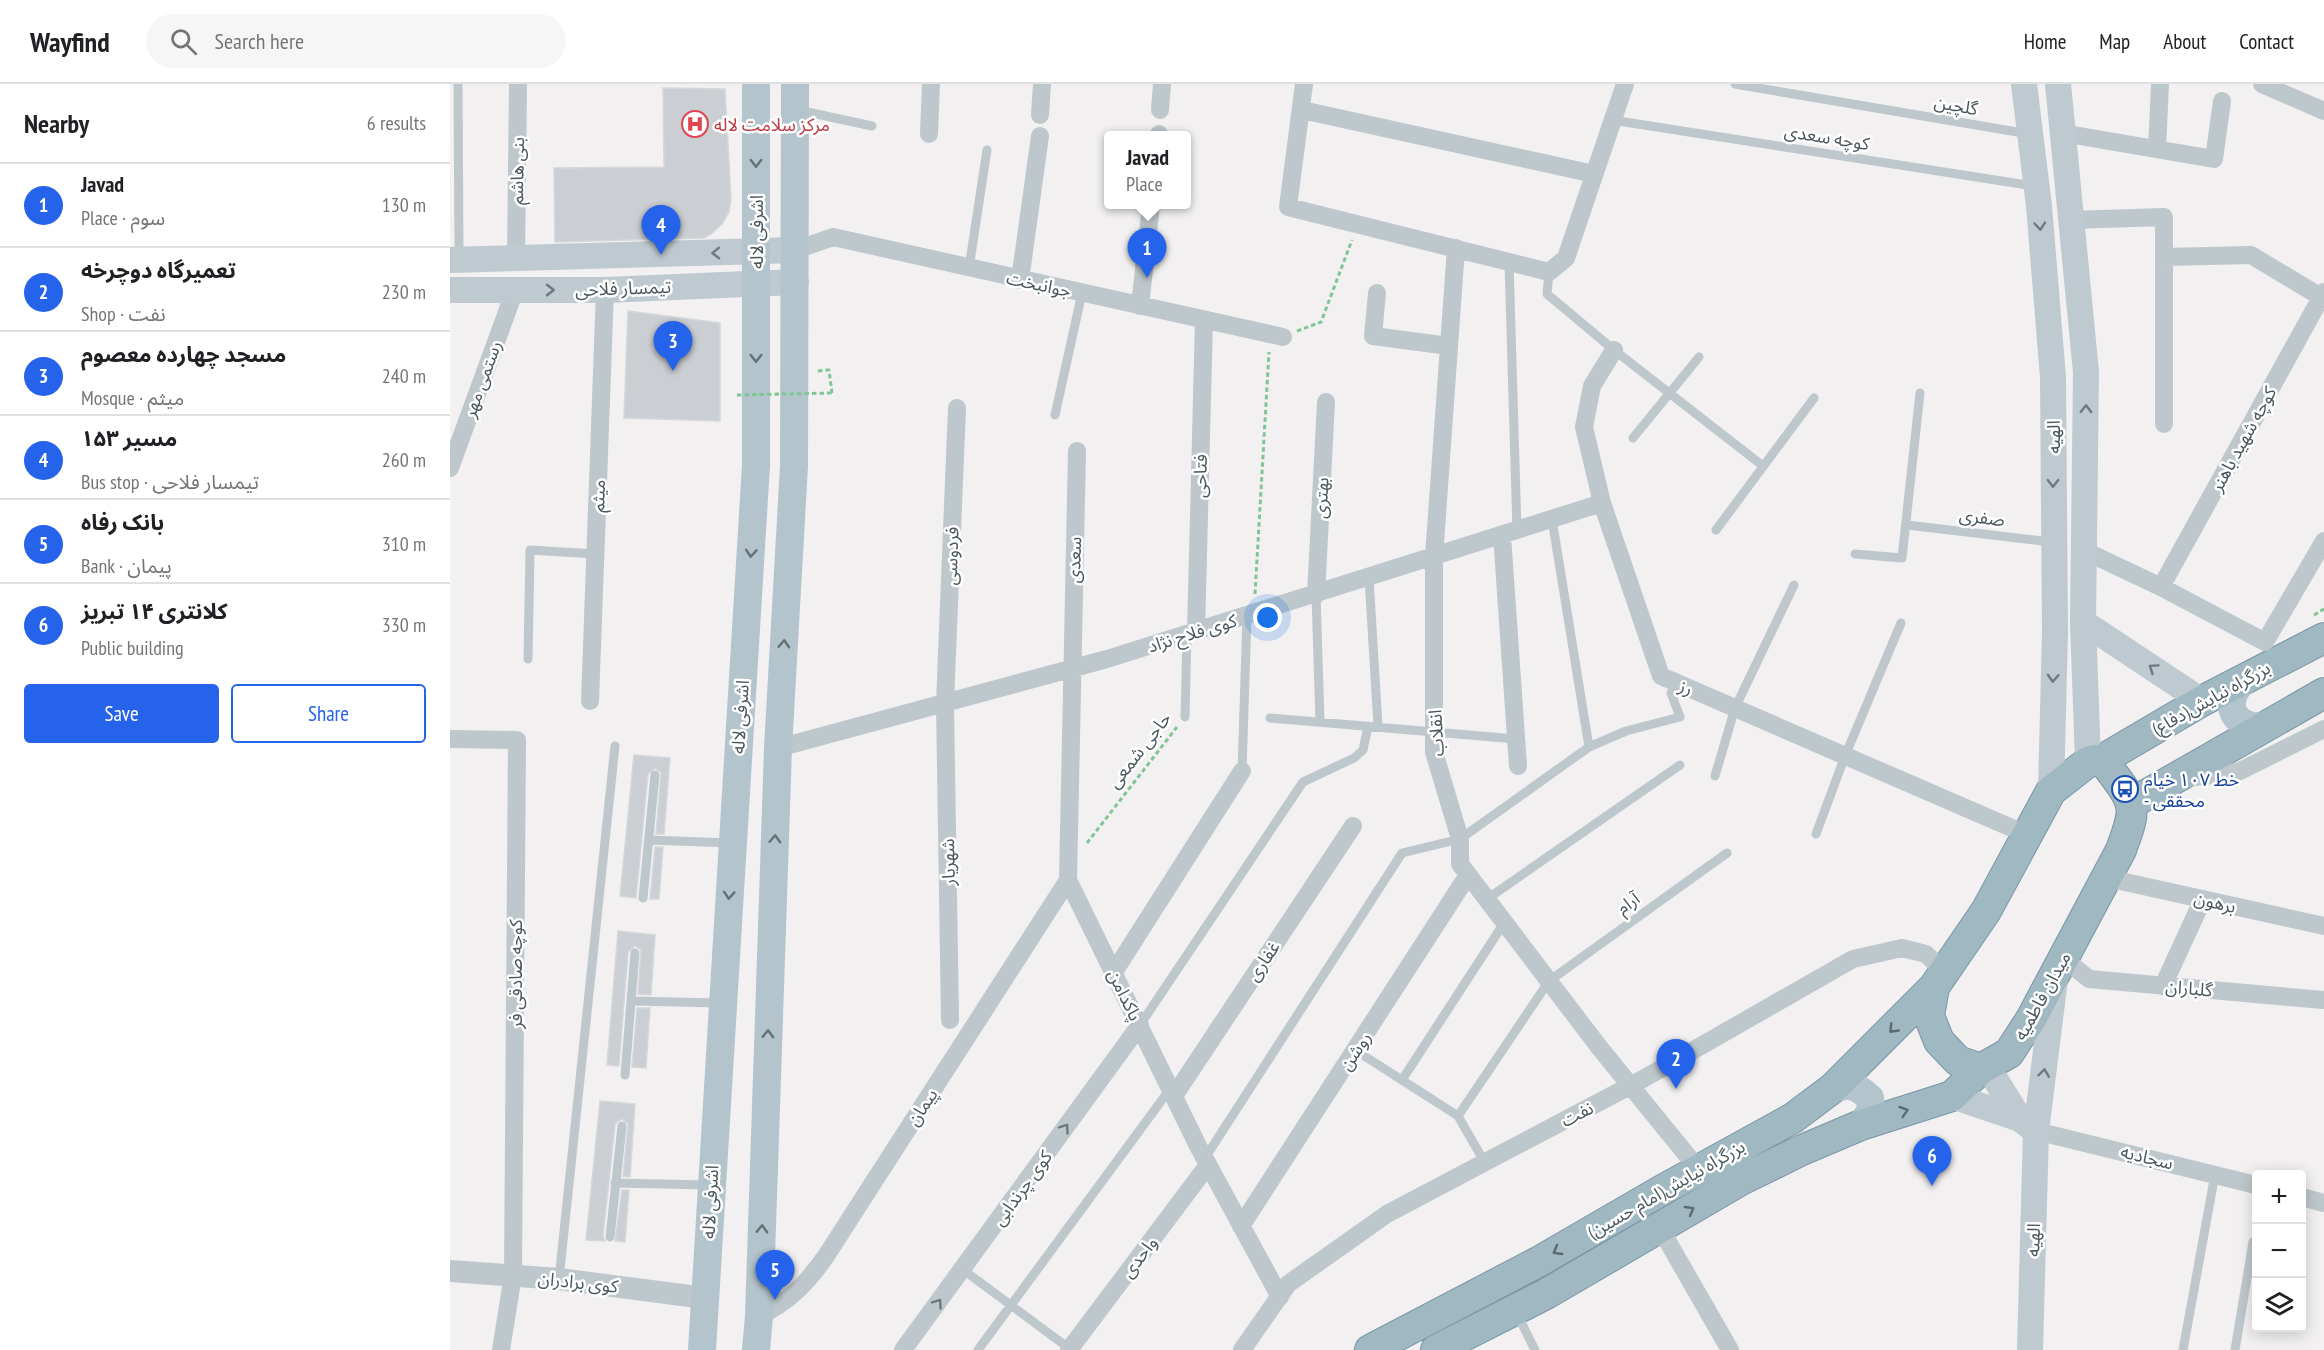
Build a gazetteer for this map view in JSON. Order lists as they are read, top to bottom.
{
  "streets": {
    "highway": ["بزرگراه نیایش(دفاع)", "میدان فاطمیه", "بزرگراه نیایش(امام حسین)"],
    "main road": ["اشرفی لاله", "تیمسار فلاحی", "الهیه"],
    "street": [
      "بنی هاشم",
      "جوانبخت",
      "رستمی مهر",
      "کوچه شهید باهنر",
      "فتاحی",
      "میثم",
      "بهتری",
      "فردوسی",
      "سعدی",
      "کوی فلاح نژاد",
      "رز",
      "انقلاب",
      "شهریار",
      "برهون",
      "غفاری",
      "کوچه صادقی فر",
      "گلباران",
      "پاکدامن",
      "روشن",
      "پیمان",
      "نفت",
      "سجادیه",
      "کوی چرندابی",
      "واحدی",
      "کوی برادران"
    ],
    "lane": [
      "گلچین",
      "کوچه سعدی",
      "صفری",
      "حاجی شمعی",
      "آرام"
    ]
  },
  "crossings": [
    ["گلچین", "الهیه"],
    ["کوچه سعدی", "الهیه"],
    ["بنی هاشم", "تیمسار فلاحی"],
    ["اشرفی لاله", "تیمسار فلاحی"],
    ["اشرفی لاله", "کوی برادران"],
    ["جوانبخت", "تیمسار فلاحی"],
    ["جوانبخت", "فتاحی"],
    ["تیمسار فلاحی", "رستمی مهر"],
    ["تیمسار فلاحی", "میثم"],
    ["الهیه", "صفری"],
    ["الهیه", "بزرگراه نیایش(دفاع)"],
    ["الهیه", "گلباران"],
    ["الهیه", "میدان فاطمیه"],
    ["الهیه", "سجادیه"],
    ["فتاحی", "کوی فلاح نژاد"],
    ["فتاحی", "حاجی شمعی"],
    ["بهتری", "کوی فلاح نژاد"],
    ["فردوسی", "کوی فلاح نژاد"],
    ["فردوسی", "شهریار"],
    ["سعدی", "کوی فلاح نژاد"],
    ["سعدی", "پاکدامن"],
    ["کوی فلاح نژاد", "رز"],
    ["کوی فلاح نژاد", "انقلاب"],
    ["کوی فلاح نژاد", "حاجی شمعی"],
    ["کوی فلاح نژاد", "شهریار"],
    ["کوی فلاح نژاد", "پاکدامن"],
    ["انقلاب", "آرام"],
    ["انقلاب", "روشن"],
    ["انقلاب", "نفت"],
    ["انقلاب", "بزرگراه نیایش(امام حسین)"],
    ["حاجی شمعی", "پاکدامن"],
    ["حاجی شمعی", "پیمان"],
    ["برهون", "میدان فاطمیه"],
    ["غفاری", "پاکدامن"],
    ["کوچه صادقی فر", "کوی برادران"],
    ["گلباران", "میدان فاطمیه"],
    ["پاکدامن", "روشن"],
    ["پاکدامن", "پیمان"],
    ["پاکدامن", "نفت"],
    ["پاکدامن", "کوی چرندابی"],
    ["پاکدامن", "واحدی"],
    ["میدان فاطمیه", "بزرگراه نیایش(امام حسین)"],
    ["نفت", "بزرگراه نیایش(امام حسین)"]
  ],
  "one_way": ["کوی چرندابی"],
  "places": {
    "hospital": ["مرکز سلامت لاله"],
    "bus stop": ["خط ۱۰۷ خیام - محققی"]
  },
  "page": {
    "header": "Wayfind",
    "search": "Search here",
    "nav": [
      "Home",
      "Map",
      "About",
      "Contact"
    ],
    "heading": ["Nearby", "6 results"],
    "popup": ["Javad", "Place"],
    "list": [
      {
        "mark": "1",
        "name": "Javad",
        "note": "Place · سوم",
        "value": "130 m"
      },
      {
        "mark": "2",
        "name": "تعمیرگاه دوچرخه",
        "note": "Shop · نفت",
        "value": "230 m"
      },
      {
        "mark": "3",
        "name": "مسجد چهارده معصوم",
        "note": "Mosque · میثم",
        "value": "240 m"
      },
      {
        "mark": "4",
        "name": "مسیر ۱۵۳",
        "note": "Bus stop · تیمسار فلاحی",
        "value": "260 m"
      },
      {
        "mark": "5",
        "name": "بانک رفاه",
        "note": "Bank · پیمان",
        "value": "310 m"
      },
      {
        "mark": "6",
        "name": "کلانتری ۱۴ تبریز",
        "note": "Public building",
        "value": "330 m"
      }
    ],
    "pins": [
      "4",
      "1",
      "3",
      "2",
      "6",
      "5"
    ],
    "buttons": ["Save", "Share"],
    "map_buttons": ["+", "−"]
  }
}
